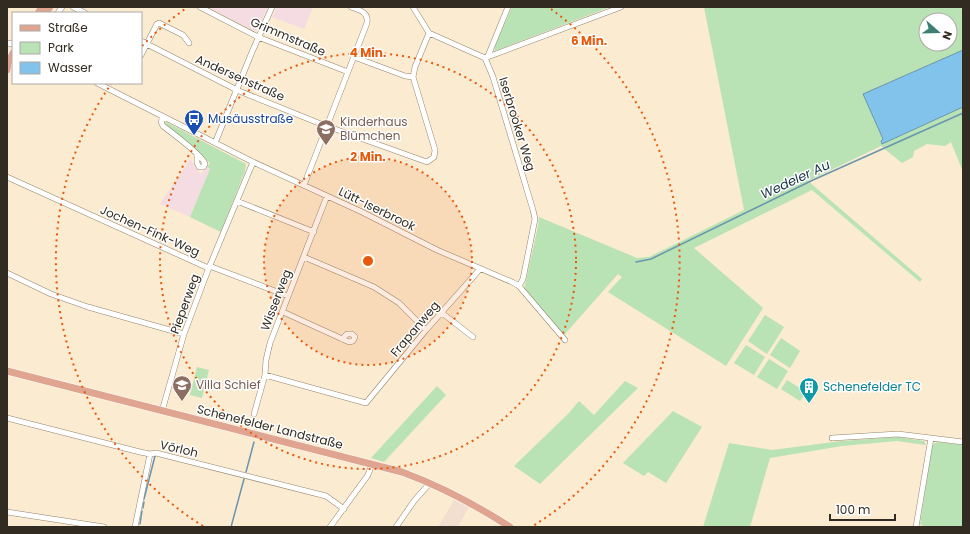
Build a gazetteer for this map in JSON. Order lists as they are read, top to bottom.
{
  "streets": {
    "main road": ["Schenefelder Landstraße"],
    "street": [
      "Grimmstraße",
      "Andersenstraße",
      "Iserbrooker Weg",
      "Lütt-Iserbrook",
      "Jochen-Fink-Weg",
      "Wisserweg",
      "Pieperweg",
      "Frapanweg",
      "Vörloh"
    ]
  },
  "crossings": [
    ["Iserbrooker Weg", "Lütt-Iserbrook"],
    ["Lütt-Iserbrook", "Wisserweg"],
    ["Lütt-Iserbrook", "Pieperweg"],
    ["Lütt-Iserbrook", "Frapanweg"],
    ["Jochen-Fink-Weg", "Wisserweg"],
    ["Jochen-Fink-Weg", "Pieperweg"],
    ["Wisserweg", "Frapanweg"],
    ["Pieperweg", "Schenefelder Landstraße"]
  ],
  "water": ["Wedeler Au"],
  "places": {
    "bus stop": ["Musäusstraße"],
    "school or university": ["Kinderhaus Blümchen", "Villa Schief"],
    "building": ["Schenefelder TC"]
  },
  "legend": ["Straße", "Park", "Wasser"],
  "scale_bar": "100 m",
  "north": "right",
  "rings": ["6 Min.", "4 Min.", "2 Min."]
}
